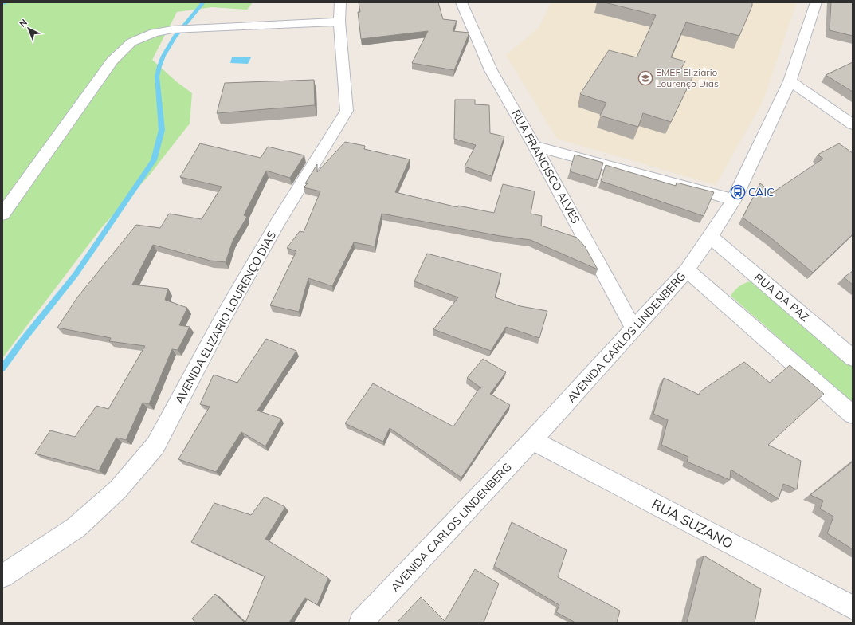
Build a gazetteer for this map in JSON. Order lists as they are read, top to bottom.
{
  "streets": {
    "street": [
      "RUA FRANCISCO ALVES",
      "RUA DA PAZ",
      "AVENIDA ELIZARIO LOURENÇO DIAS",
      "AVENIDA CARLOS LINDENBERG",
      "RUA SUZANO"
    ]
  },
  "crossings": [
    ["RUA FRANCISCO ALVES", "AVENIDA CARLOS LINDENBERG"],
    ["RUA DA PAZ", "AVENIDA CARLOS LINDENBERG"],
    ["AVENIDA CARLOS LINDENBERG", "RUA SUZANO"]
  ],
  "places": {
    "school or university": ["EMEF Eliziário Lourenço Dias"],
    "bus stop": ["CAIC"]
  },
  "north": "top left"
}
